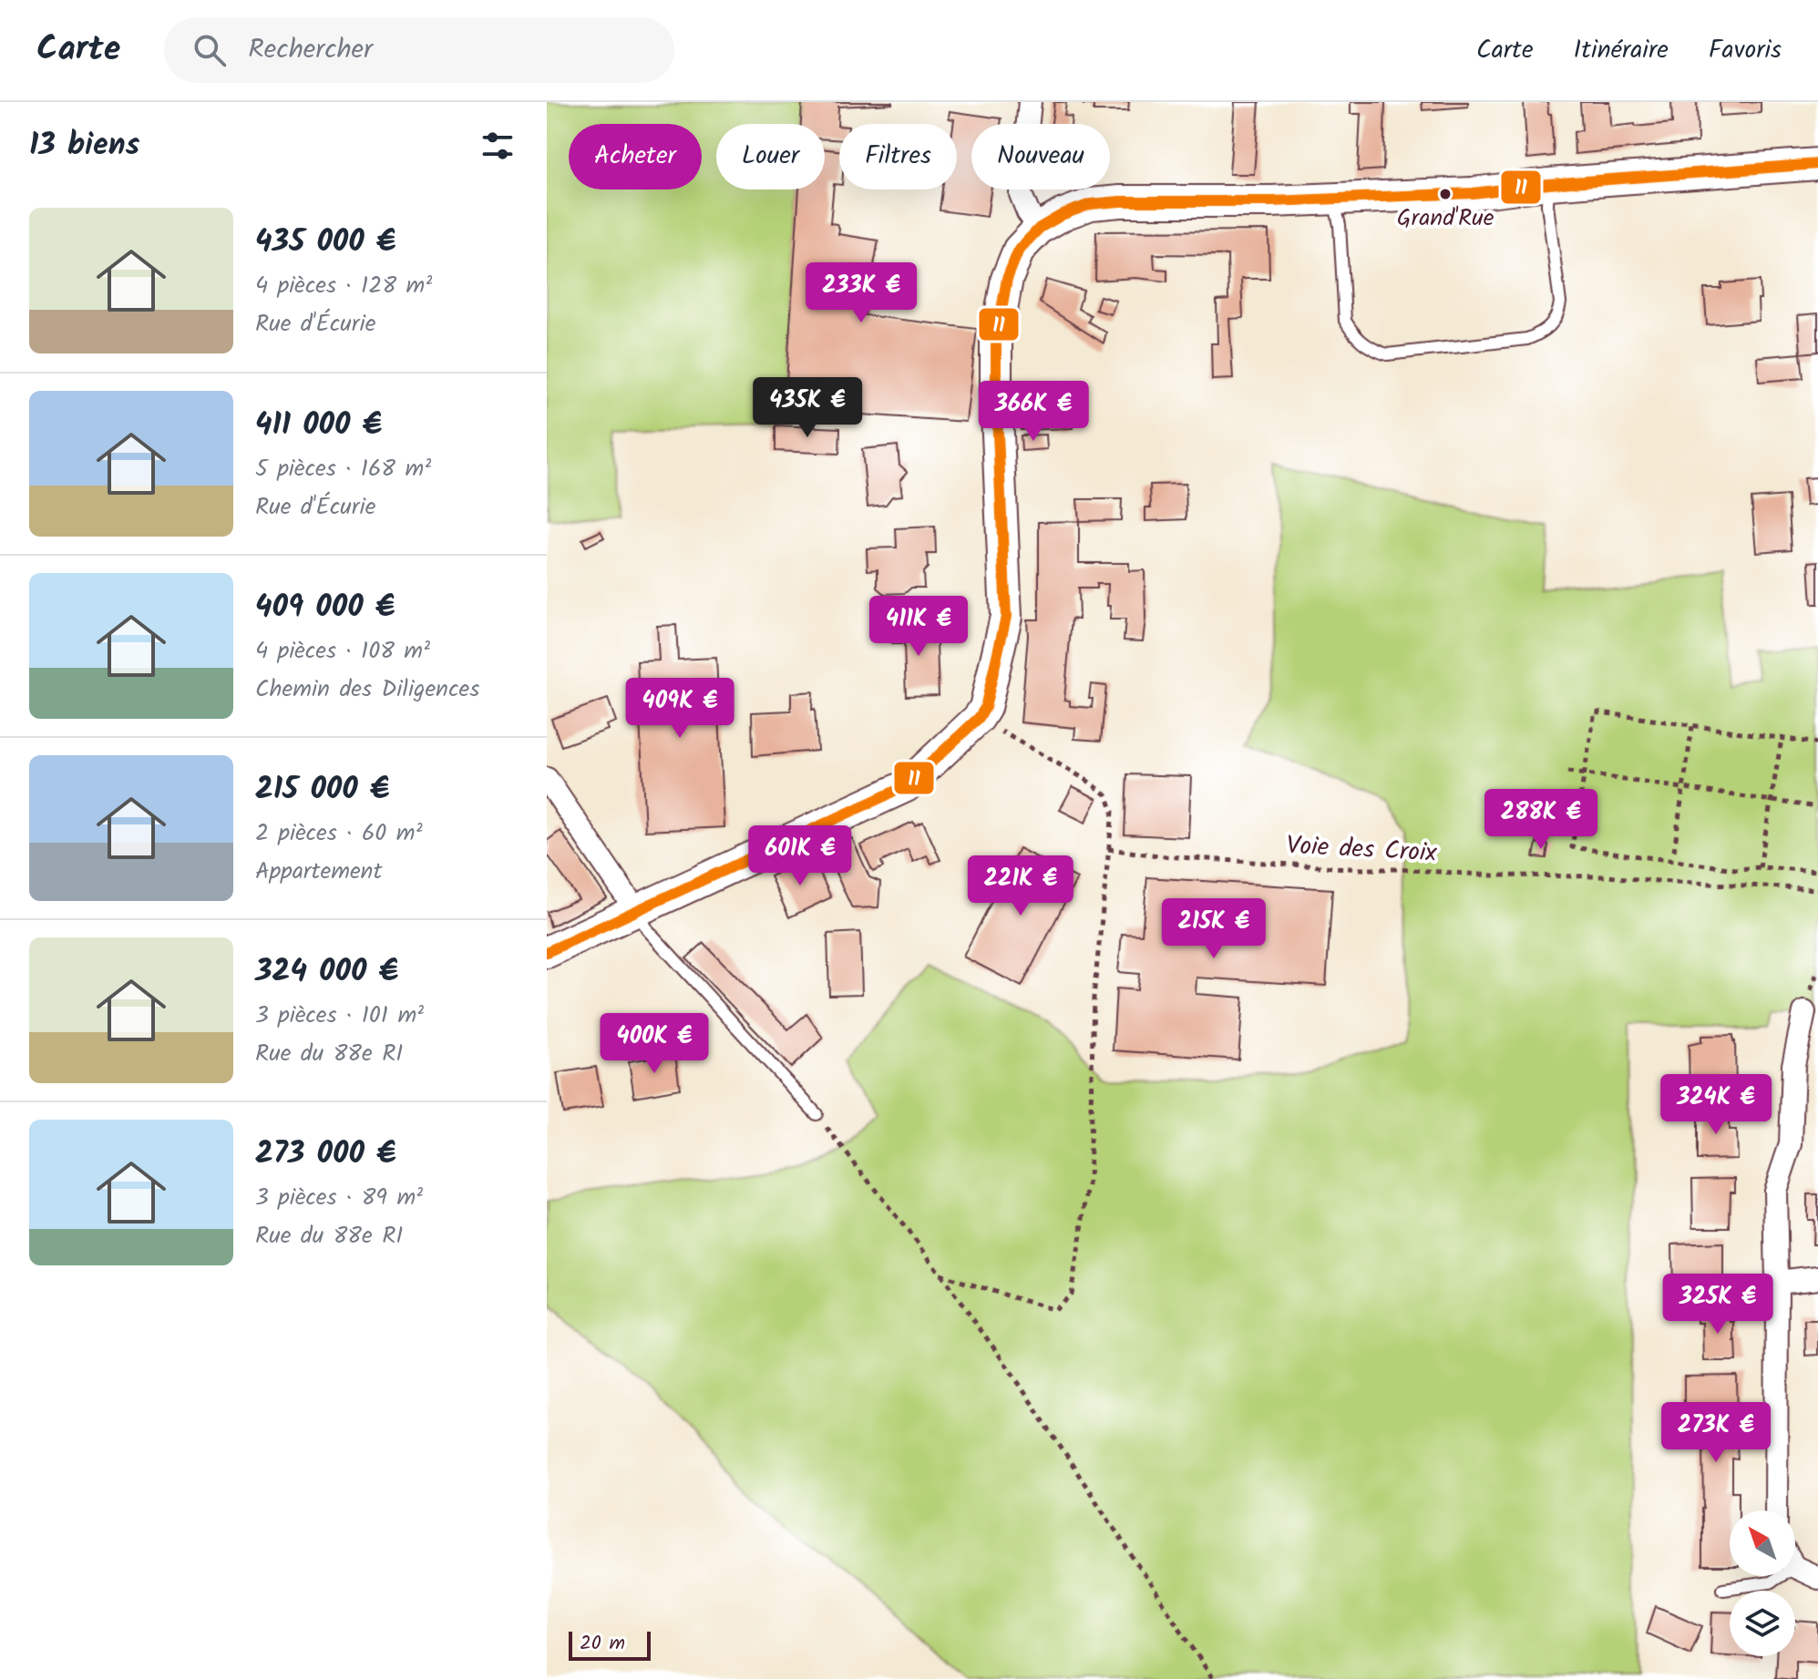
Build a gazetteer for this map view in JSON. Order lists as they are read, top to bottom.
{
  "streets": {
    "path": ["Voie des Croix"]
  },
  "places": ["Grand'Rue"],
  "lines": ["transit line 11"],
  "scale_bar": "20 m",
  "north": "top left",
  "page": {
    "header": "Carte",
    "search": "Rechercher",
    "nav": ["Carte", "Itinéraire", "Favoris"],
    "heading": "13 biens",
    "chip": [
      "Acheter",
      "Louer",
      "Filtres",
      "Nouveau"
    ],
    "list": [
      {
        "name": "435 000 €",
        "note": "4 pièces · 128 m² · Rue d'Écurie"
      },
      {
        "name": "411 000 €",
        "note": "5 pièces · 168 m² · Rue d'Écurie"
      },
      {
        "name": "409 000 €",
        "note": "4 pièces · 108 m² · Chemin des Diligences"
      },
      {
        "name": "215 000 €",
        "note": "2 pièces · 60 m² · Appartement"
      },
      {
        "name": "324 000 €",
        "note": "3 pièces · 101 m² · Rue du 88e RI"
      },
      {
        "name": "273 000 €",
        "note": "3 pièces · 89 m² · Rue du 88e RI"
      }
    ],
    "price": [
      "233K €",
      "435K €",
      "366K €",
      "411K €",
      "409K €",
      "288K €",
      "601K €",
      "221K €",
      "215K €",
      "400K €",
      "324K €",
      "325K €",
      "273K €"
    ],
    "scale": "20 m"
  }
}
